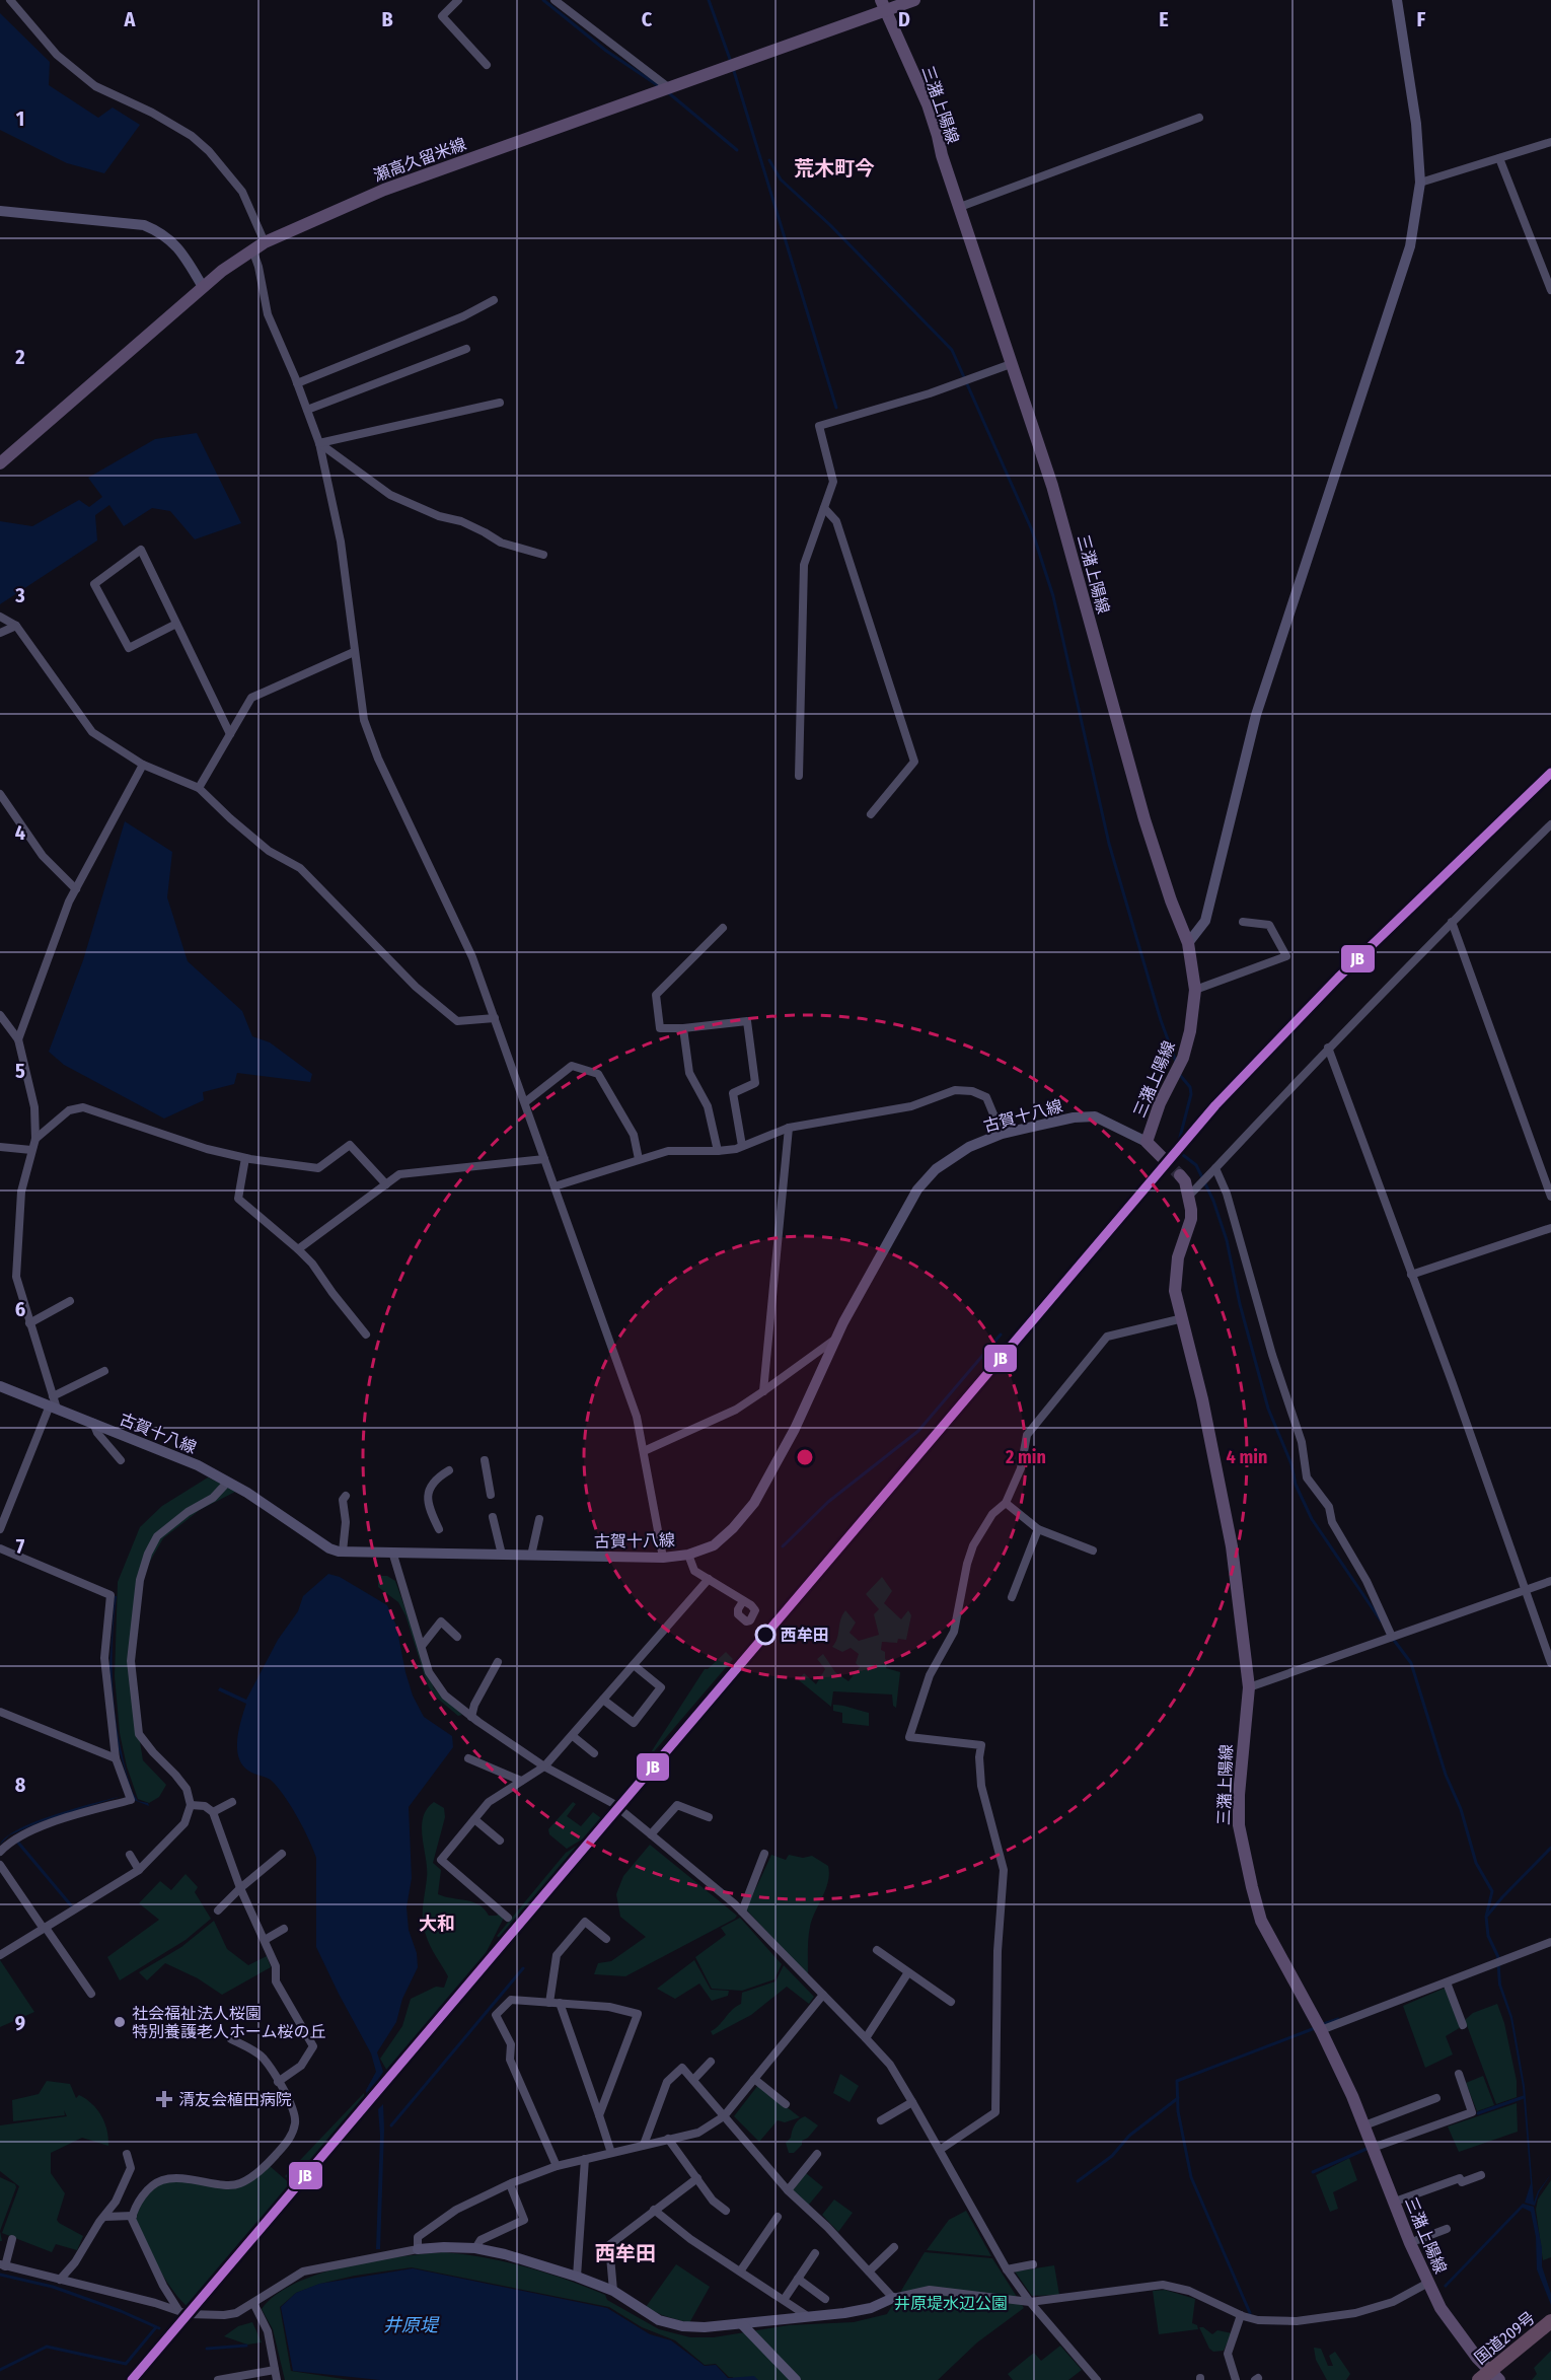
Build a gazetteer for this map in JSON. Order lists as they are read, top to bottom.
{
  "streets": {
    "highway": ["国道209号"],
    "main road": ["三潴上陽線", "瀬高久留米線"],
    "street": ["古賀十八線"]
  },
  "crossings": [
    ["三潴上陽線", "瀬高久留米線"],
    ["三潴上陽線", "古賀十八線"],
    ["三潴上陽線", "国道209号"]
  ],
  "districts": ["荒木町今", "大和", "西牟田"],
  "water": ["井原堤"],
  "parks": ["井原堤水辺公園"],
  "places": {
    "other": ["西牟田", "社会福祉法人桜園 特別養護老人ホーム桜の丘"],
    "health": ["清友会植田病院"]
  },
  "lines": ["transit line JB"],
  "grid": {
    "columns": [
      "A",
      "B",
      "C",
      "D",
      "E",
      "F"
    ],
    "rows": [
      "1",
      "2",
      "3",
      "4",
      "5",
      "6",
      "7",
      "8",
      "9"
    ]
  },
  "rings": ["2 min", "4 min"]
}
